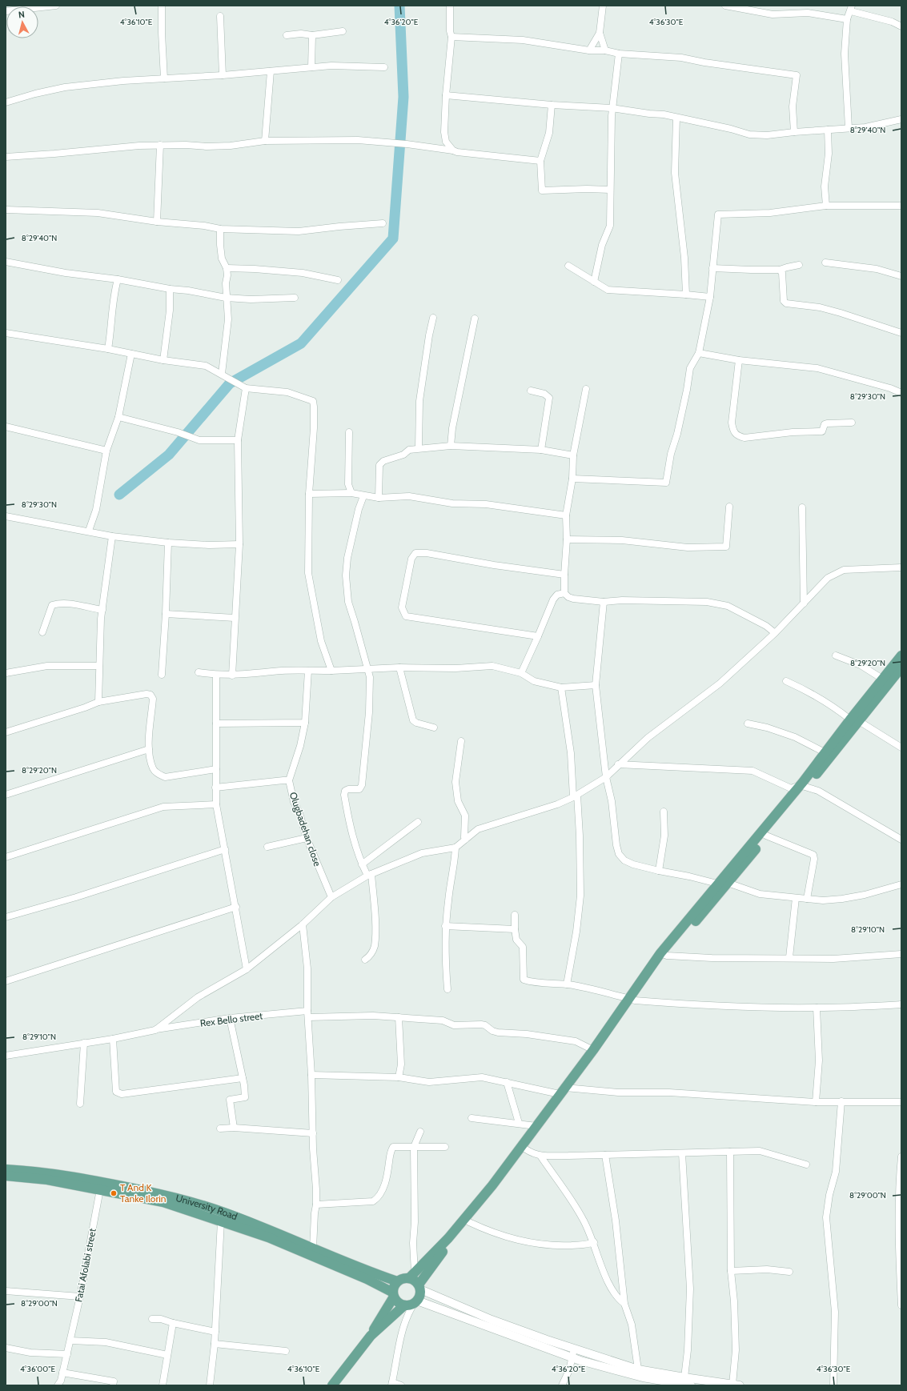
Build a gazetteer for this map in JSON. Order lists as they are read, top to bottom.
{
  "streets": {
    "main road": ["University Road"],
    "street": ["Olugbadehan close", "Rex Bello street", "Fatai Afolabi street"]
  },
  "crossings": [
    ["University Road", "Fatai Afolabi street"]
  ],
  "places": ["T And K Tanke Ilorin"],
  "north": "top",
  "coordinates": [
    "4°36'10\"E",
    "4°36'20\"E",
    "4°36'30\"E",
    "8°29'40\"N",
    "8°29'30\"N",
    "8°29'20\"N",
    "8°29'10\"N",
    "8°29'00\"N",
    "4°36'00\"E"
  ]
}
